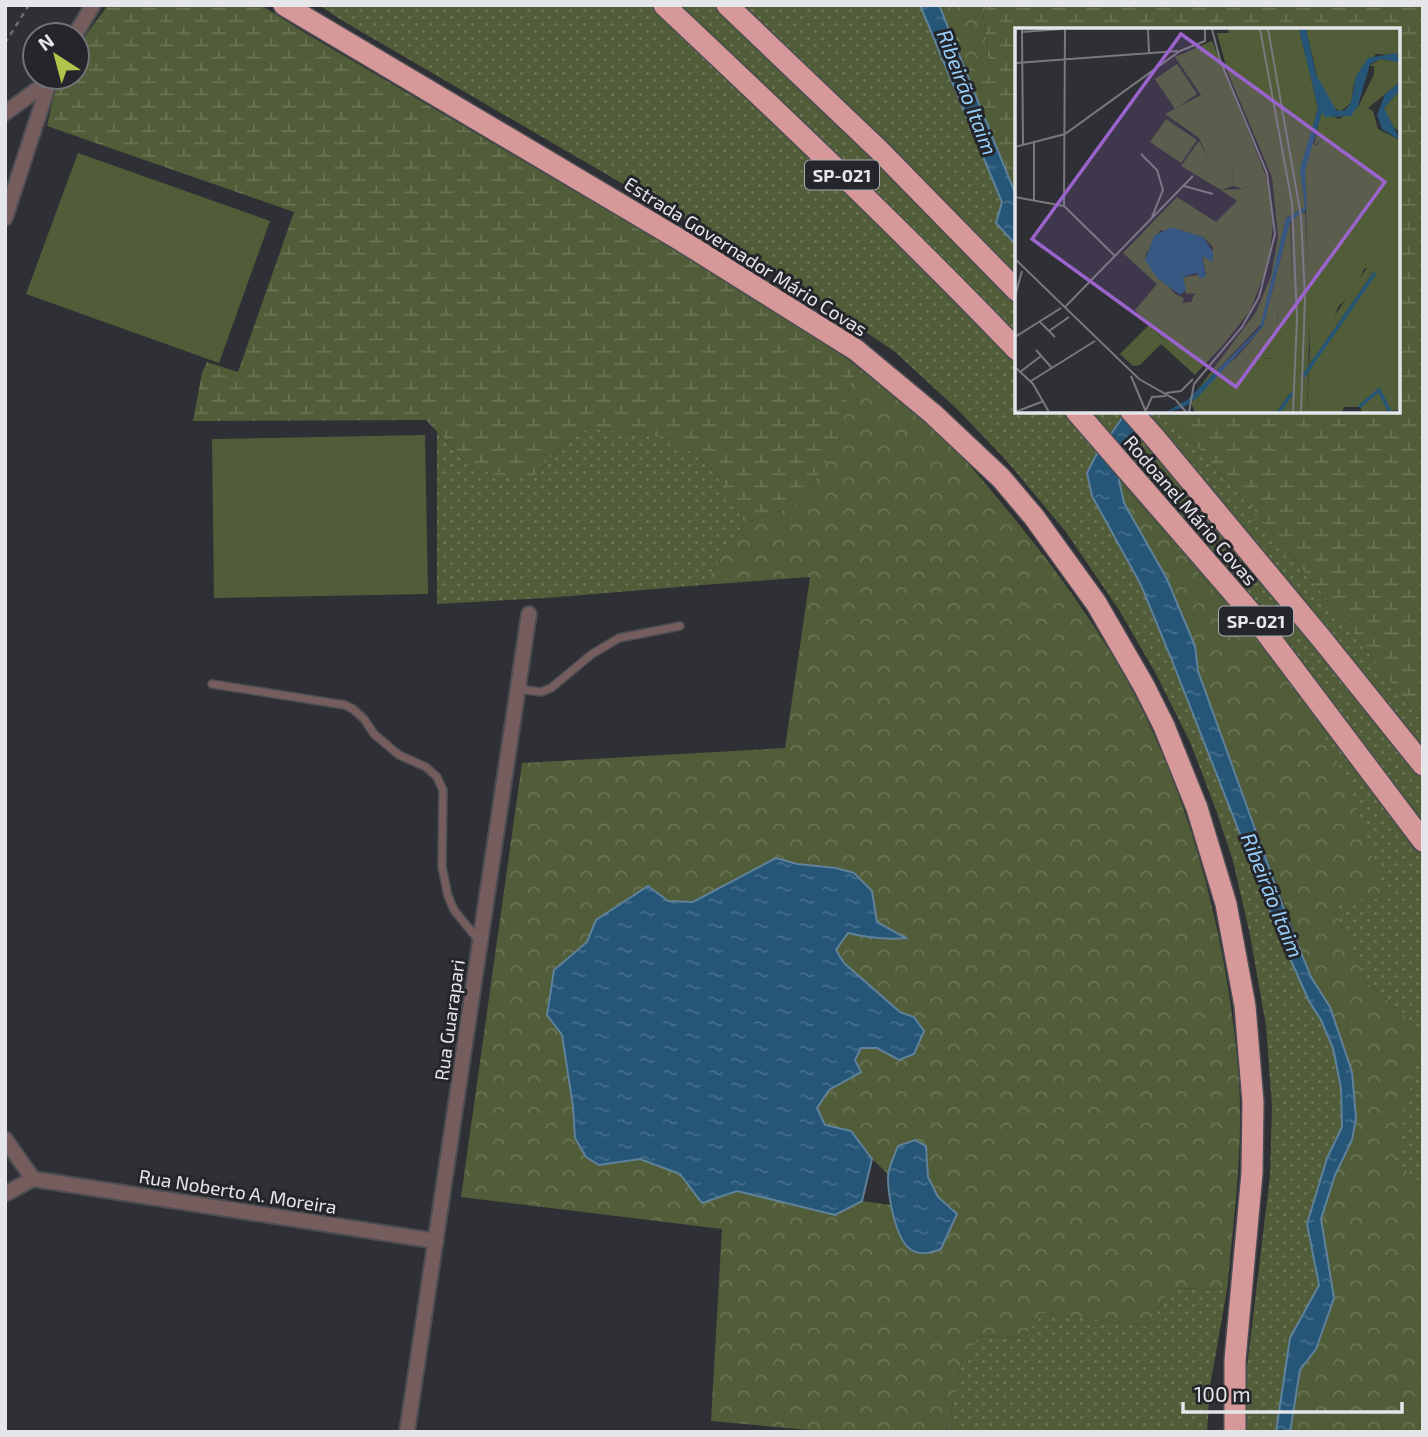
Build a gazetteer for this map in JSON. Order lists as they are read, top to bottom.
{
  "streets": {
    "highway": ["SP-021", "Estrada Governador Mário Covas", "Rodoanel Mário Covas"],
    "street": ["Rua Guarapari", "Rua Noberto A. Moreira"]
  },
  "crossings": [
    ["Rua Guarapari", "Rua Noberto A. Moreira"]
  ],
  "water": ["Ribeirão Itaim"],
  "scale_bar": "100 m",
  "north": "top left"
}
